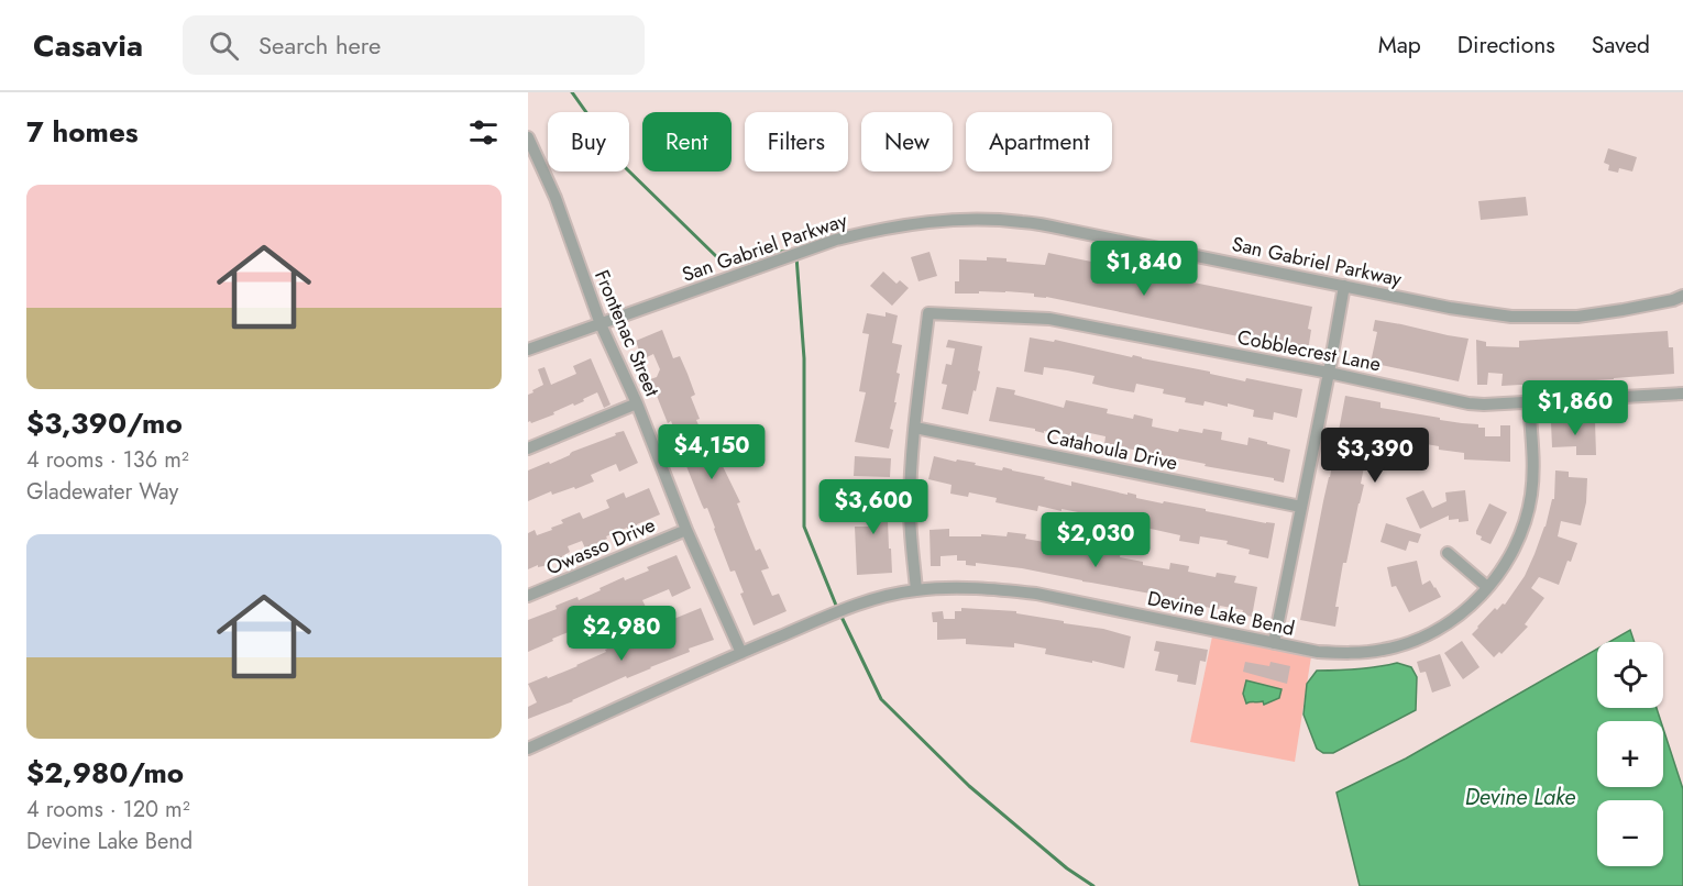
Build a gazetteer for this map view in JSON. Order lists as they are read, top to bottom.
{
  "streets": {
    "street": [
      "San Gabriel Parkway",
      "Frontenac Street",
      "Cobblecrest Lane",
      "Catahoula Drive",
      "Owasso Drive",
      "Devine Lake Bend"
    ]
  },
  "crossings": [
    ["San Gabriel Parkway", "Frontenac Street"],
    ["Frontenac Street", "Owasso Drive"],
    ["Frontenac Street", "Devine Lake Bend"],
    ["Cobblecrest Lane", "Catahoula Drive"],
    ["Cobblecrest Lane", "Devine Lake Bend"]
  ],
  "water": ["Devine Lake"],
  "page": {
    "header": "Casavia",
    "search": "Search here",
    "nav": ["Map", "Directions", "Saved"],
    "heading": "7 homes",
    "chip": [
      "Buy",
      "Rent",
      "Filters",
      "New",
      "Apartment"
    ],
    "list": [
      {
        "name": "$3,390/mo",
        "note": "4 rooms · 136 m² · Gladewater Way"
      },
      {
        "name": "$2,980/mo",
        "note": "4 rooms · 120 m² · Devine Lake Bend"
      }
    ],
    "price": [
      "$1,840",
      "$1,860",
      "$4,150",
      "$3,390",
      "$3,600",
      "$2,030",
      "$2,980"
    ],
    "map_buttons": ["+", "−"]
  }
}
